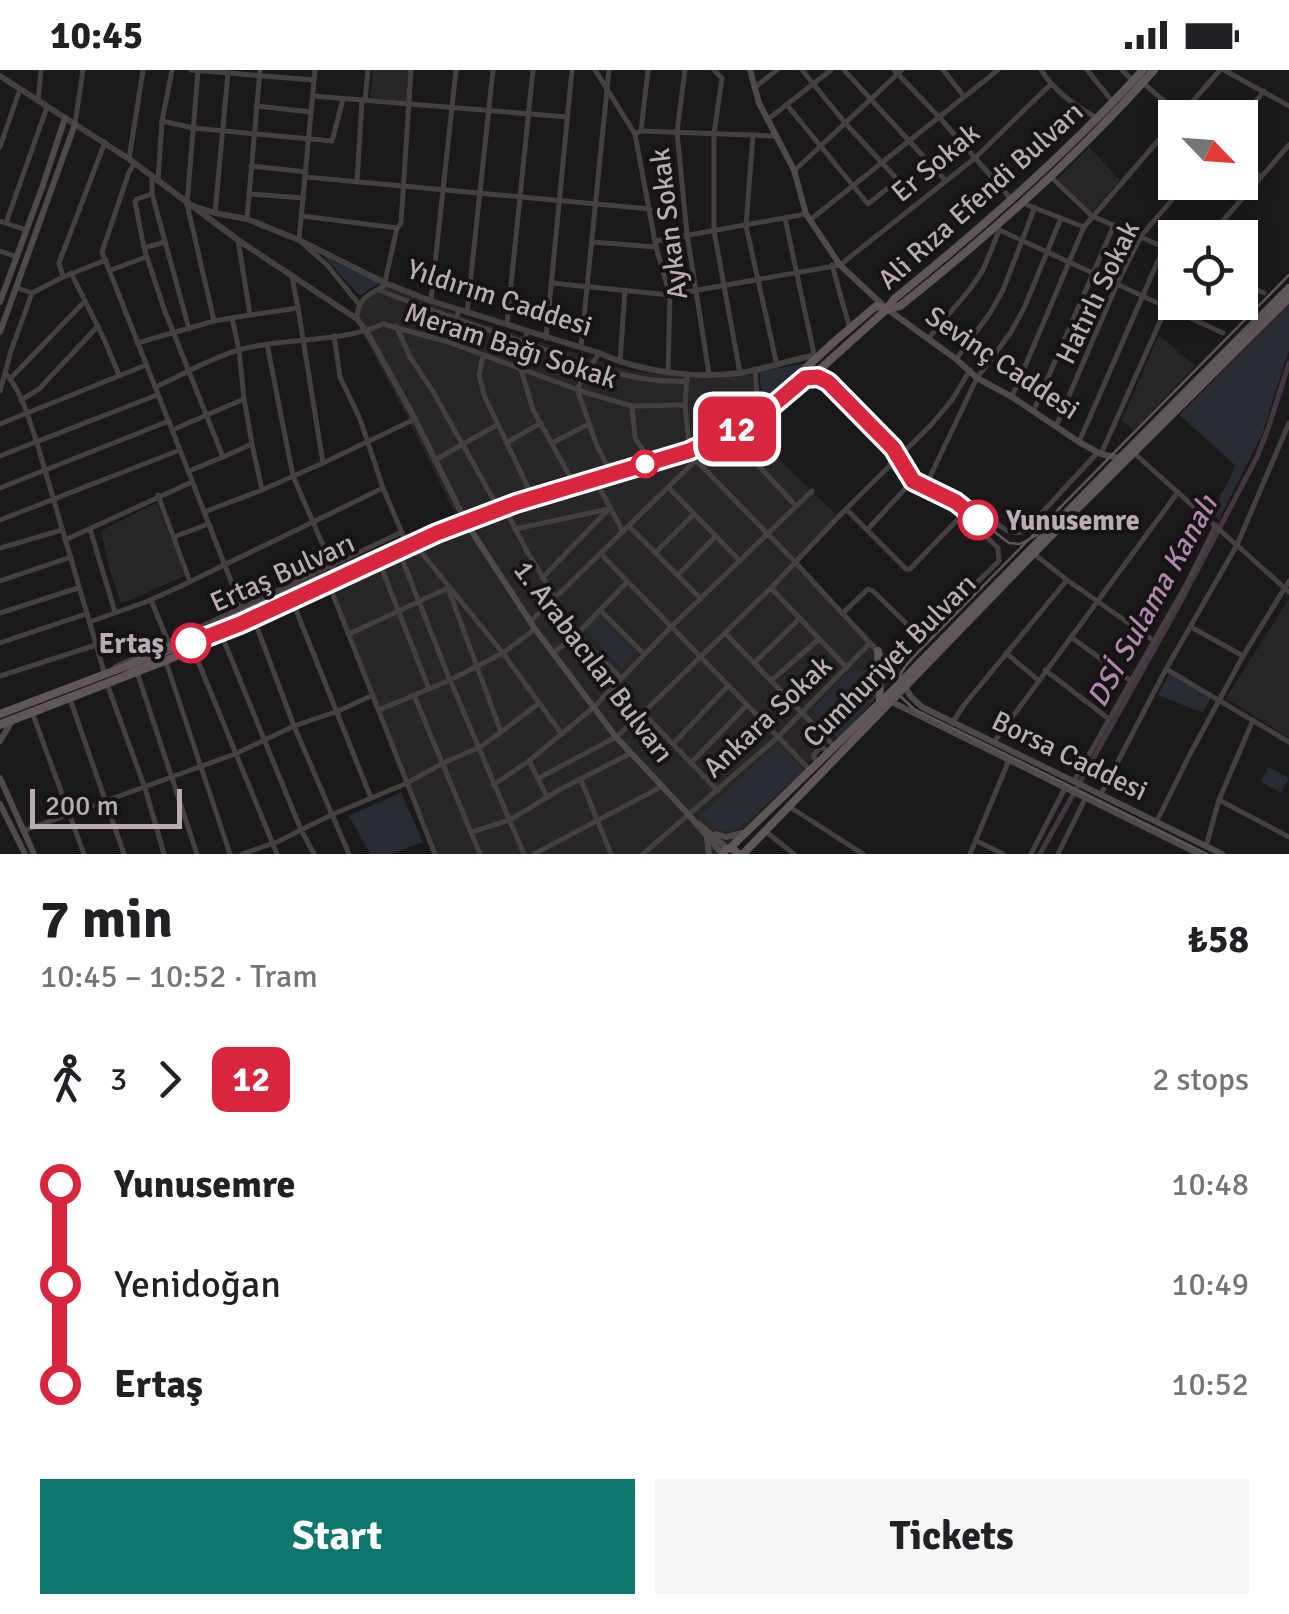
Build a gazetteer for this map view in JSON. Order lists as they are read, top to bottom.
{
  "streets": {
    "main road": [
      "Ali Rıza Efendi Bulvarı",
      "Yıldırım Caddesi",
      "Sevinç Caddesi",
      "Ertaş Bulvarı",
      "Cumhuriyet Bulvarı",
      "1. Arabacılar Bulvarı",
      "Borsa Caddesi"
    ],
    "street": [
      "Er Sokak",
      "Aykan Sokak",
      "Hatırlı Sokak",
      "Meram Bağı Sokak",
      "Ankara Sokak"
    ]
  },
  "crossings": [
    ["Er Sokak", "Sevinç Caddesi"],
    ["Ali Rıza Efendi Bulvarı", "Sevinç Caddesi"],
    ["Aykan Sokak", "Yıldırım Caddesi"],
    ["Hatırlı Sokak", "Sevinç Caddesi"],
    ["Yıldırım Caddesi", "1. Arabacılar Bulvarı"],
    ["Meram Bağı Sokak", "1. Arabacılar Bulvarı"],
    ["Sevinç Caddesi", "Cumhuriyet Bulvarı"],
    ["Ertaş Bulvarı", "1. Arabacılar Bulvarı"],
    ["Cumhuriyet Bulvarı", "1. Arabacılar Bulvarı"],
    ["Cumhuriyet Bulvarı", "Borsa Caddesi"],
    ["1. Arabacılar Bulvarı", "Ankara Sokak"]
  ],
  "water": ["DSİ Sulama Kanalı"],
  "places": ["Yunusemre", "Ertaş"],
  "lines": ["tram line 12"],
  "scale_bar": "200 m",
  "north": "bottom right",
  "page": {
    "status": "10:45",
    "on_map": "12",
    "scale": "200 m",
    "heading": ["7 min", "10:45 – 10:52 · Tram", "₺58"],
    "legs": ["3", "12", "2 stops"],
    "list": [
      {
        "name": "Yunusemre",
        "value": "10:48"
      },
      {
        "name": "Yenidoğan",
        "value": "10:49"
      },
      {
        "name": "Ertaş",
        "value": "10:52"
      }
    ],
    "buttons": ["Start", "Tickets"]
  }
}
